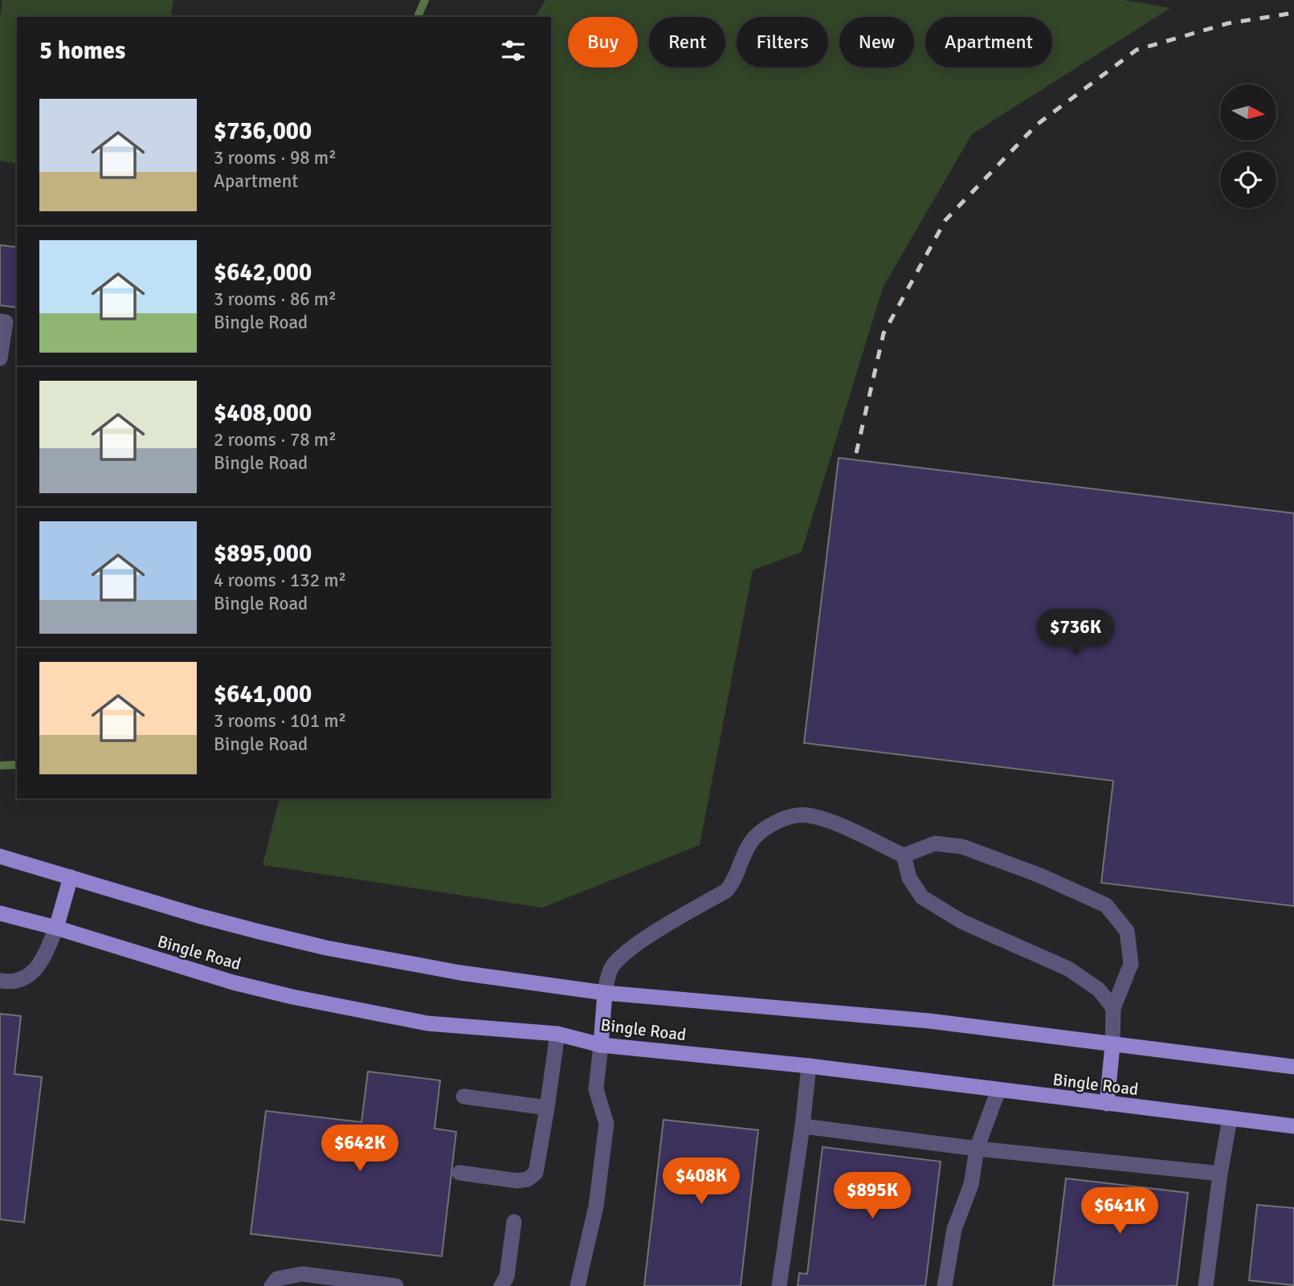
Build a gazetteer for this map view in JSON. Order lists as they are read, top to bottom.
{
  "streets": {
    "main road": ["Bingle Road"]
  },
  "north": "right",
  "page": {
    "chip": [
      "Buy",
      "Rent",
      "Filters",
      "New",
      "Apartment"
    ],
    "heading": "5 homes",
    "list": [
      {
        "name": "$736,000",
        "note": "3 rooms · 98 m² · Apartment"
      },
      {
        "name": "$642,000",
        "note": "3 rooms · 86 m² · Bingle Road"
      },
      {
        "name": "$408,000",
        "note": "2 rooms · 78 m² · Bingle Road"
      },
      {
        "name": "$895,000",
        "note": "4 rooms · 132 m² · Bingle Road"
      },
      {
        "name": "$641,000",
        "note": "3 rooms · 101 m² · Bingle Road"
      }
    ],
    "price": [
      "$736K",
      "$642K",
      "$408K",
      "$895K",
      "$641K"
    ]
  }
}
